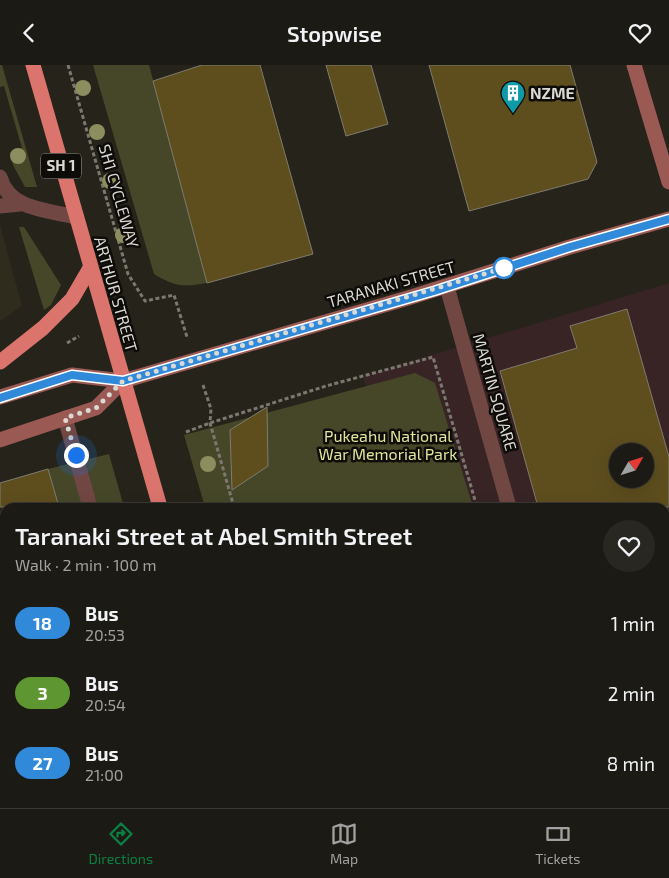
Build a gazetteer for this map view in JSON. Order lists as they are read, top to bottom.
{
  "streets": {
    "highway": ["SH 1", "ARTHUR STREET"],
    "main road": ["TARANAKI STREET"],
    "street": ["MARTIN SQUARE"],
    "path": ["SH1 CYCLEWAY"]
  },
  "crossings": [
    ["SH 1", "TARANAKI STREET"],
    ["SH 1", "ARTHUR STREET"],
    ["TARANAKI STREET", "ARTHUR STREET"],
    ["TARANAKI STREET", "MARTIN SQUARE"]
  ],
  "parks": ["Pukeahu National War Memorial Park"],
  "places": {
    "building": ["NZME"]
  },
  "lines": ["bus line 18"],
  "north": "top right",
  "page": {
    "header": "Stopwise",
    "heading": ["Taranaki Street at Abel Smith Street", "Walk · 2 min · 100 m"],
    "list": [
      {
        "mark": "18",
        "name": "Bus",
        "note": "20:53",
        "value": "1 min"
      },
      {
        "mark": "3",
        "name": "Bus",
        "note": "20:54",
        "value": "2 min"
      },
      {
        "mark": "27",
        "name": "Bus",
        "note": "21:00",
        "value": "8 min"
      }
    ],
    "tabs": ["Directions", "Map", "Tickets"]
  }
}
